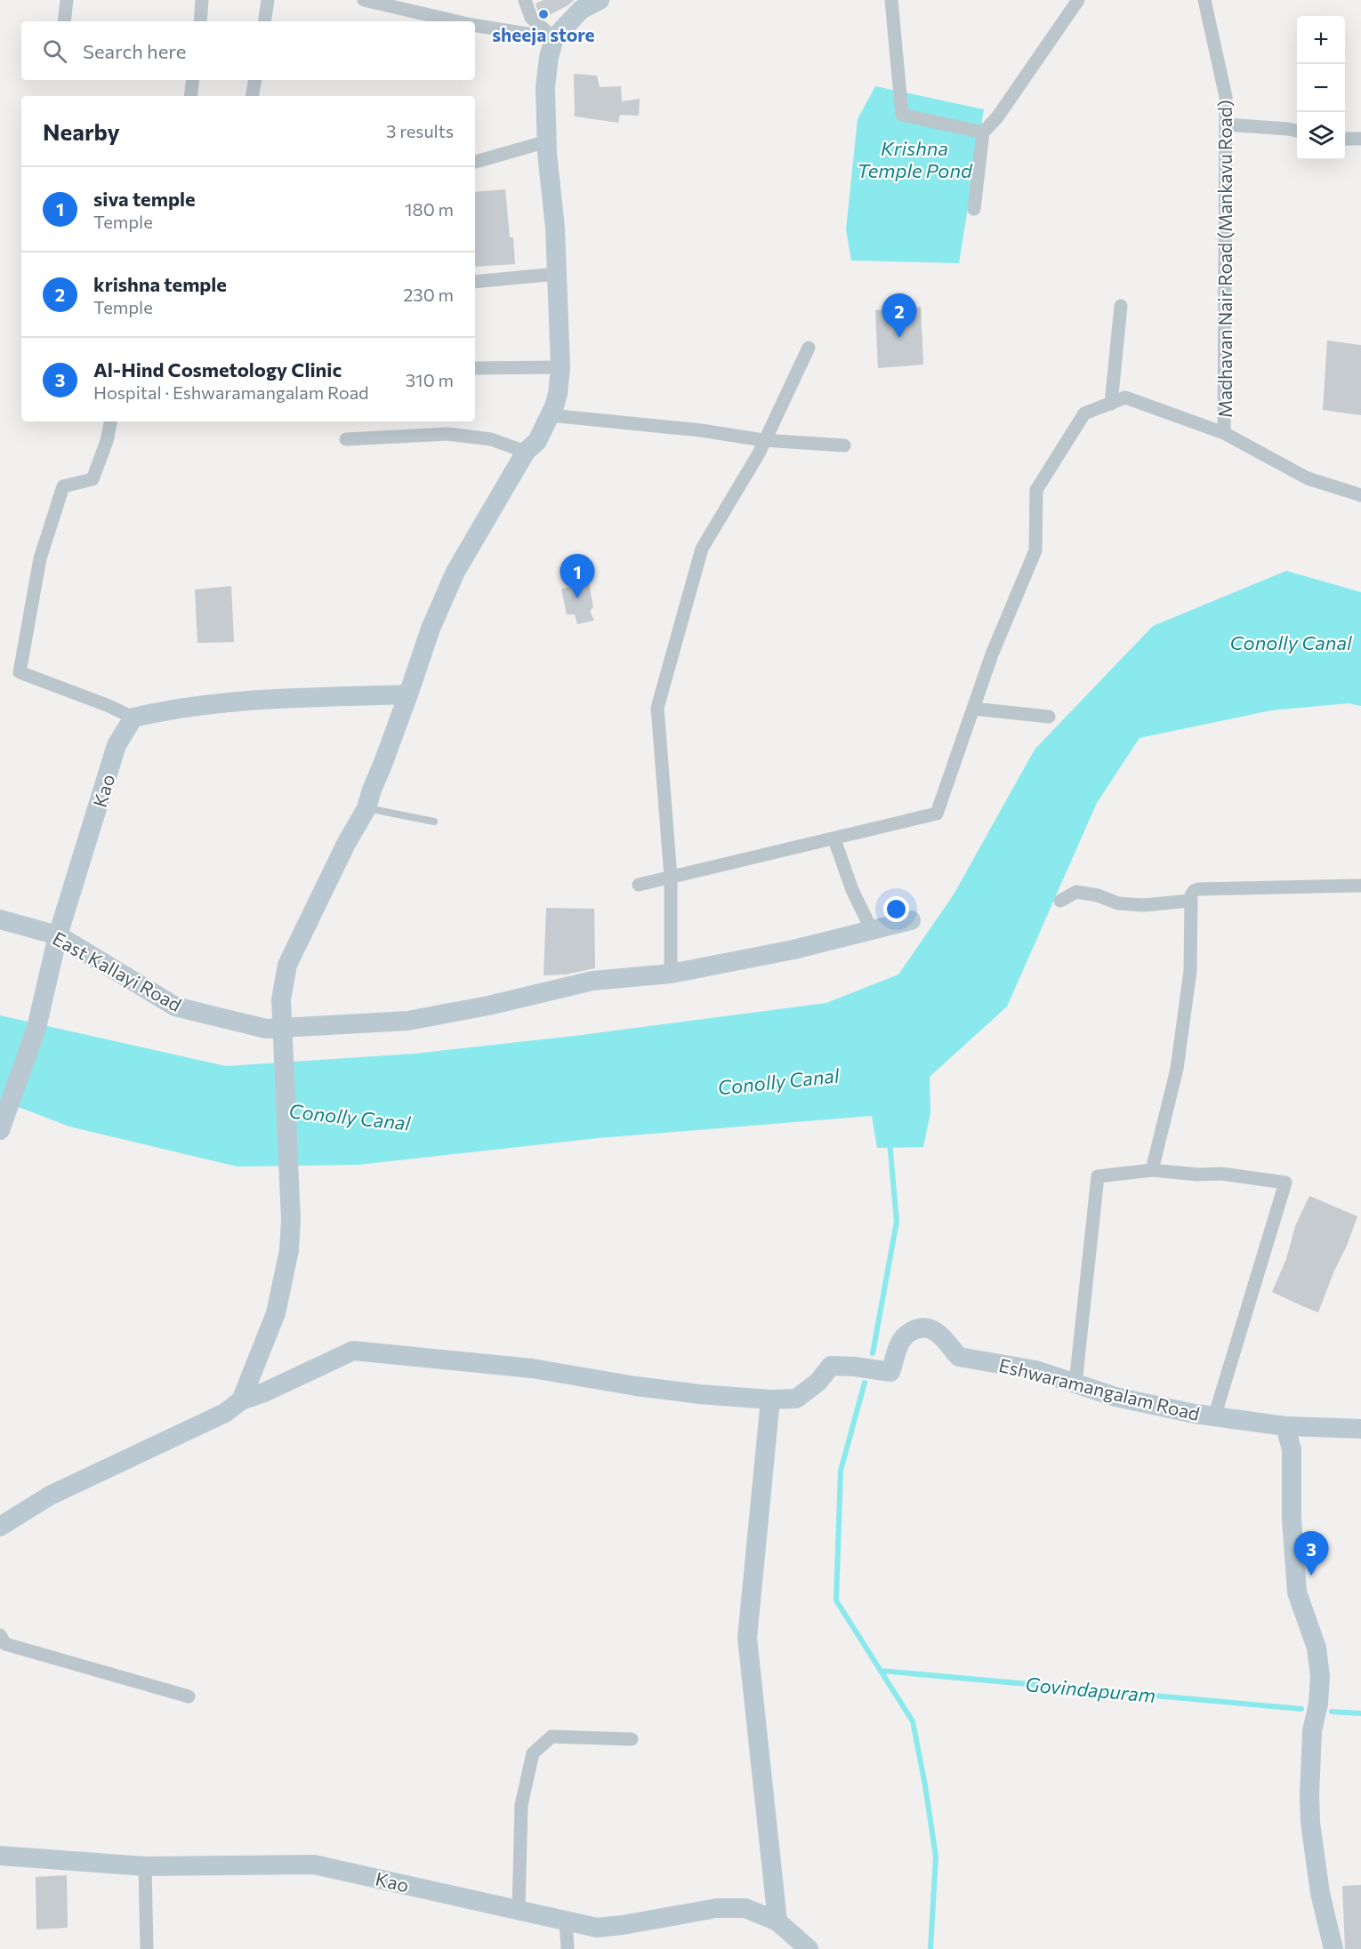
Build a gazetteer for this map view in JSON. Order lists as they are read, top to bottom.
{
  "streets": {
    "street": [
      "Madhavan Nair Road (Mankavu Road)",
      "Kao",
      "East Kallayi Road",
      "Eshwaramangalam Road"
    ]
  },
  "crossings": [
    ["Kao", "East Kallayi Road"]
  ],
  "water": ["Krishna Temple Pond", "Conolly Canal", "Govindapuram"],
  "places": ["sheeja store"],
  "page": {
    "map_buttons": ["+", "−"],
    "search": "Search here",
    "heading": ["Nearby", "3 results"],
    "list": [
      {
        "mark": "1",
        "name": "siva temple",
        "note": "Temple",
        "value": "180 m"
      },
      {
        "mark": "2",
        "name": "krishna temple",
        "note": "Temple",
        "value": "230 m"
      },
      {
        "mark": "3",
        "name": "Al-Hind Cosmetology Clinic",
        "note": "Hospital · Eshwaramangalam Road",
        "value": "310 m"
      }
    ],
    "pins": ["2", "1", "3"]
  }
}
